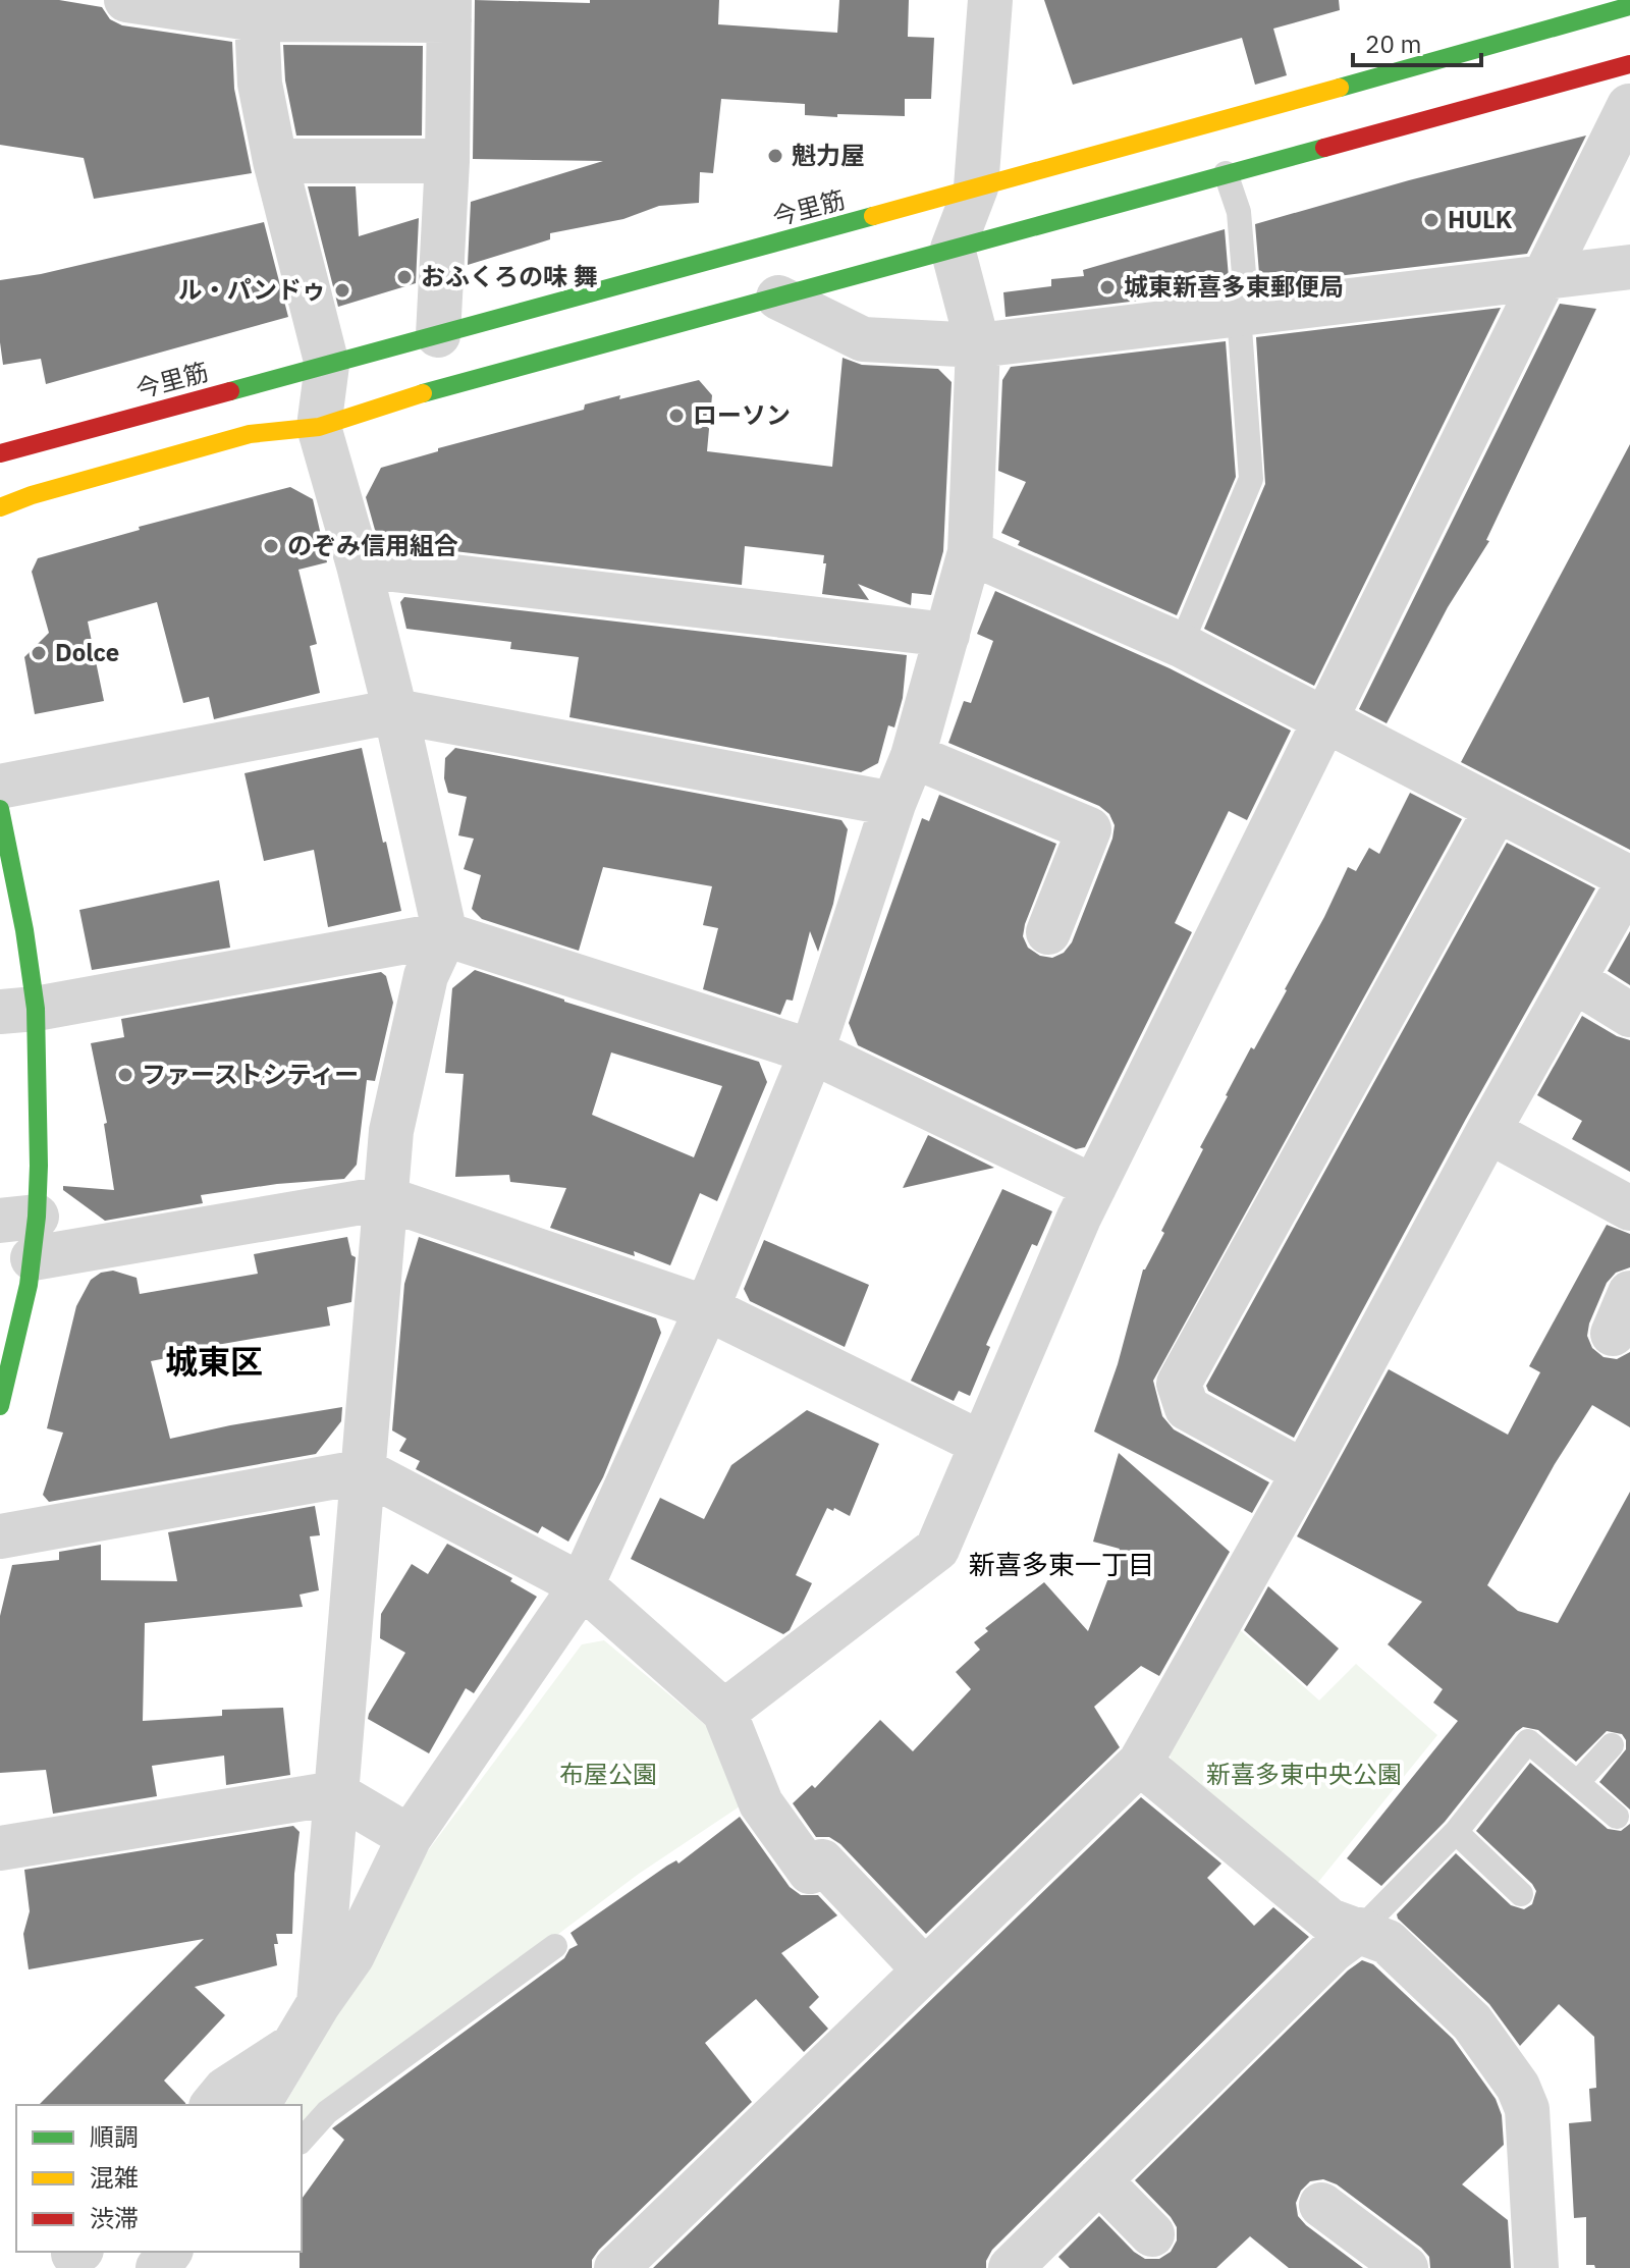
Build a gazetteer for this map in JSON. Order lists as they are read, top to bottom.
{
  "streets": {
    "main road": ["今里筋"]
  },
  "districts": ["城東区", "新喜多東一丁目"],
  "parks": ["布屋公園", "新喜多東中央公園"],
  "places": [
    "魁力屋",
    "HULK",
    "おふくろの味 舞",
    "城東新喜多東郵便局",
    "ル・パンドゥ",
    "ローソン",
    "のぞみ信用組合",
    "Dolce",
    "ファーストシティー"
  ],
  "legend": ["順調", "混雑", "渋滞"],
  "scale_bar": "20 m"
}
